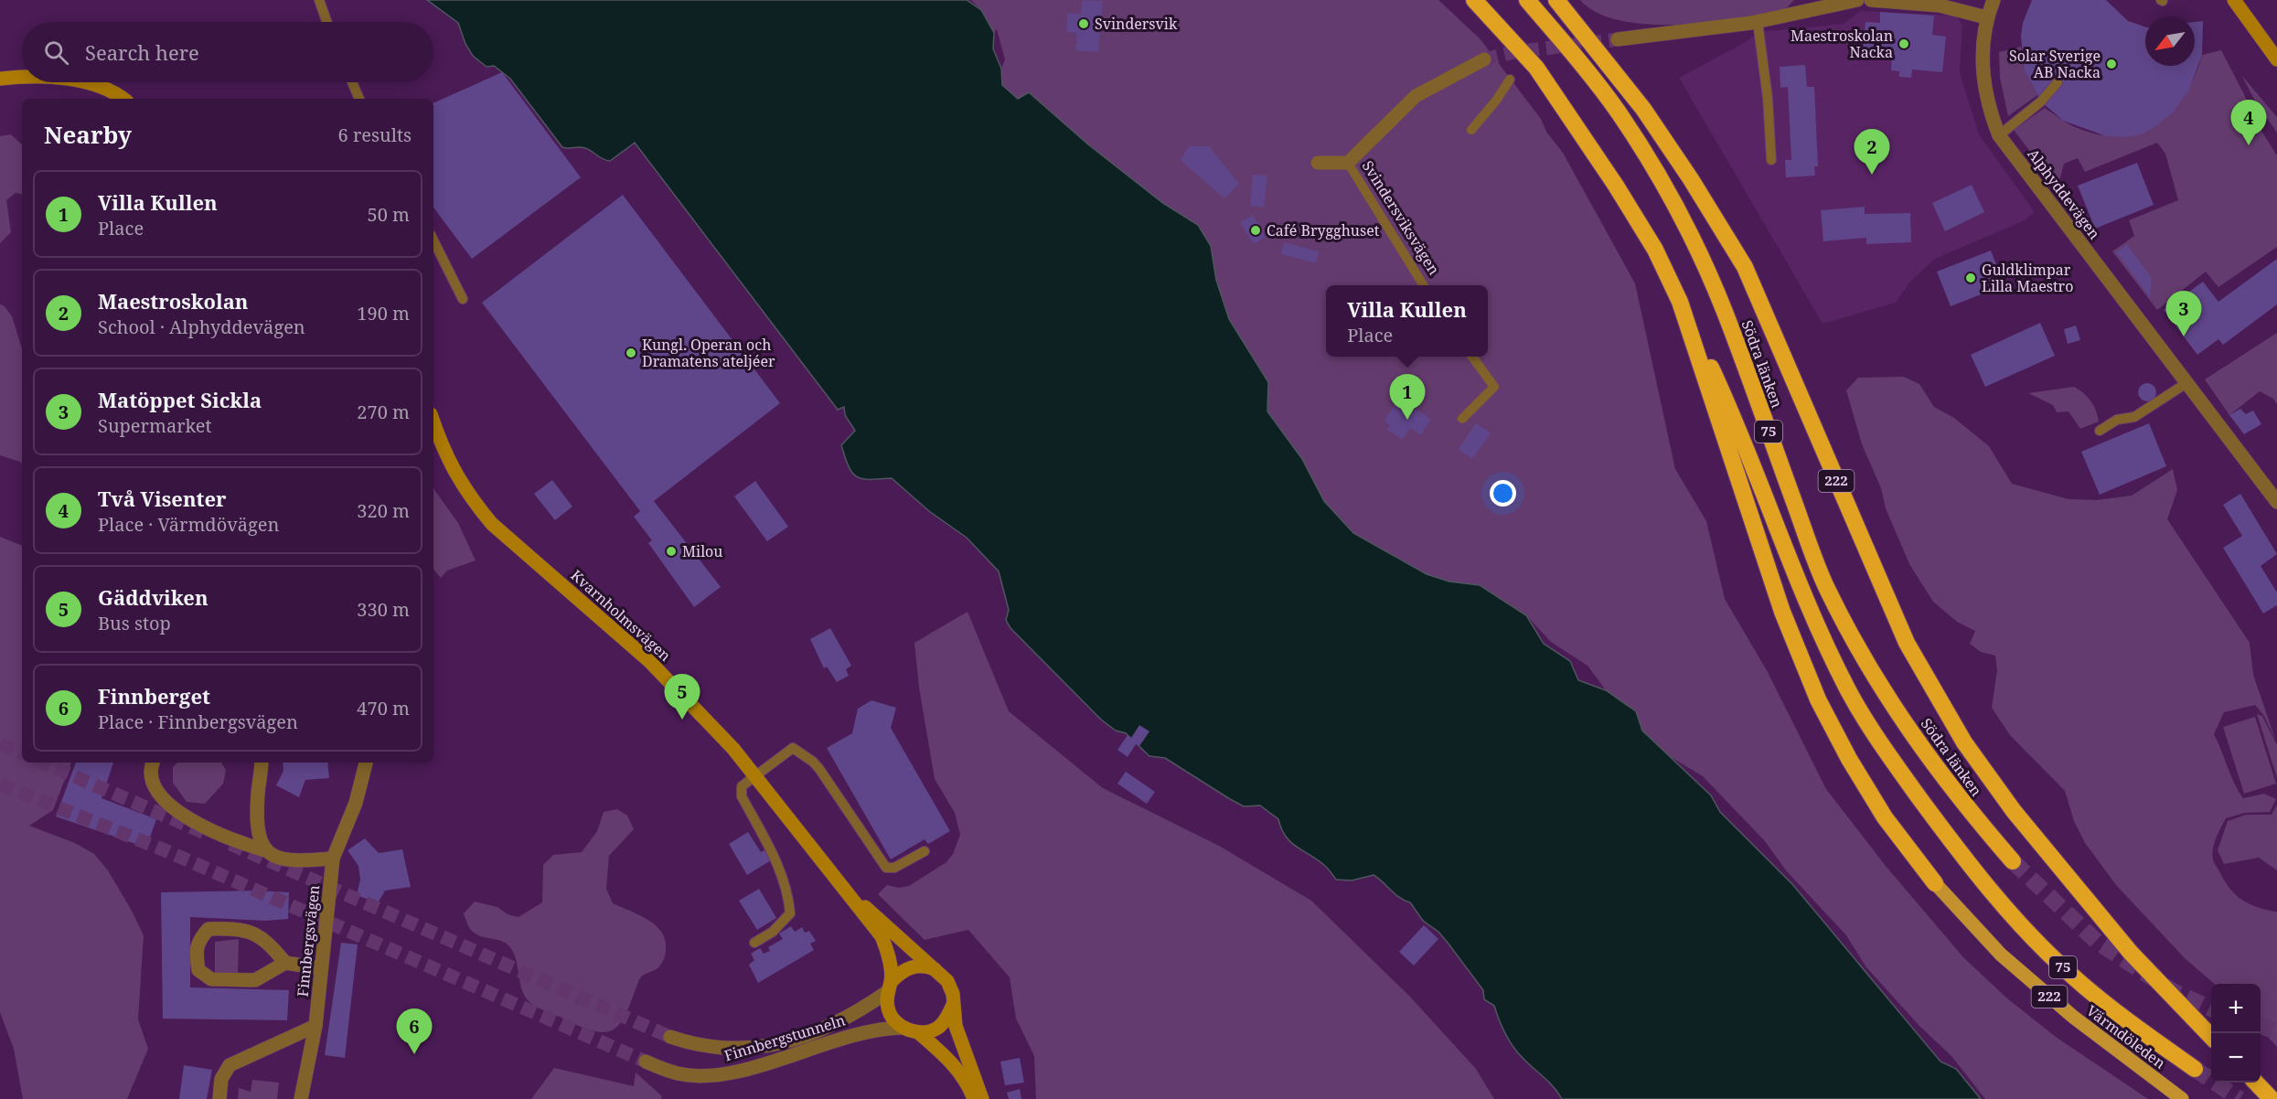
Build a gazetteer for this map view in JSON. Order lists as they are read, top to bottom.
{
  "streets": {
    "highway": ["Södra länken", "75", "222"],
    "main road": ["Värmdöleden"],
    "street": [
      "Alphyddevägen",
      "Svindersviksvägen",
      "Kvarnholmsvägen",
      "Finnbergsvägen",
      "Finnbergstunneln"
    ]
  },
  "crossings": [
    ["75", "222"],
    ["222", "Värmdöleden"],
    ["Kvarnholmsvägen", "Finnbergstunneln"]
  ],
  "places": [
    "Svindersvik",
    "Maestroskolan Nacka",
    "Solar Sverige AB Nacka",
    "Café Brygghuset",
    "Guldklimpar Lilla Maestro",
    "Kungl. Operan och Dramatens ateljéer",
    "Milou"
  ],
  "north": "bottom left",
  "page": {
    "search": "Search here",
    "heading": ["Nearby", "6 results"],
    "pins": [
      "4",
      "2",
      "3",
      "1",
      "5",
      "6"
    ],
    "list": [
      {
        "mark": "1",
        "name": "Villa Kullen",
        "note": "Place",
        "value": "50 m"
      },
      {
        "mark": "2",
        "name": "Maestroskolan",
        "note": "School · Alphyddevägen",
        "value": "190 m"
      },
      {
        "mark": "3",
        "name": "Matöppet Sickla",
        "note": "Supermarket",
        "value": "270 m"
      },
      {
        "mark": "4",
        "name": "Två Visenter",
        "note": "Place · Värmdövägen",
        "value": "320 m"
      },
      {
        "mark": "5",
        "name": "Gäddviken",
        "note": "Bus stop",
        "value": "330 m"
      },
      {
        "mark": "6",
        "name": "Finnberget",
        "note": "Place · Finnbergsvägen",
        "value": "470 m"
      }
    ],
    "popup": ["Villa Kullen", "Place"],
    "map_buttons": ["+", "−"]
  }
}
